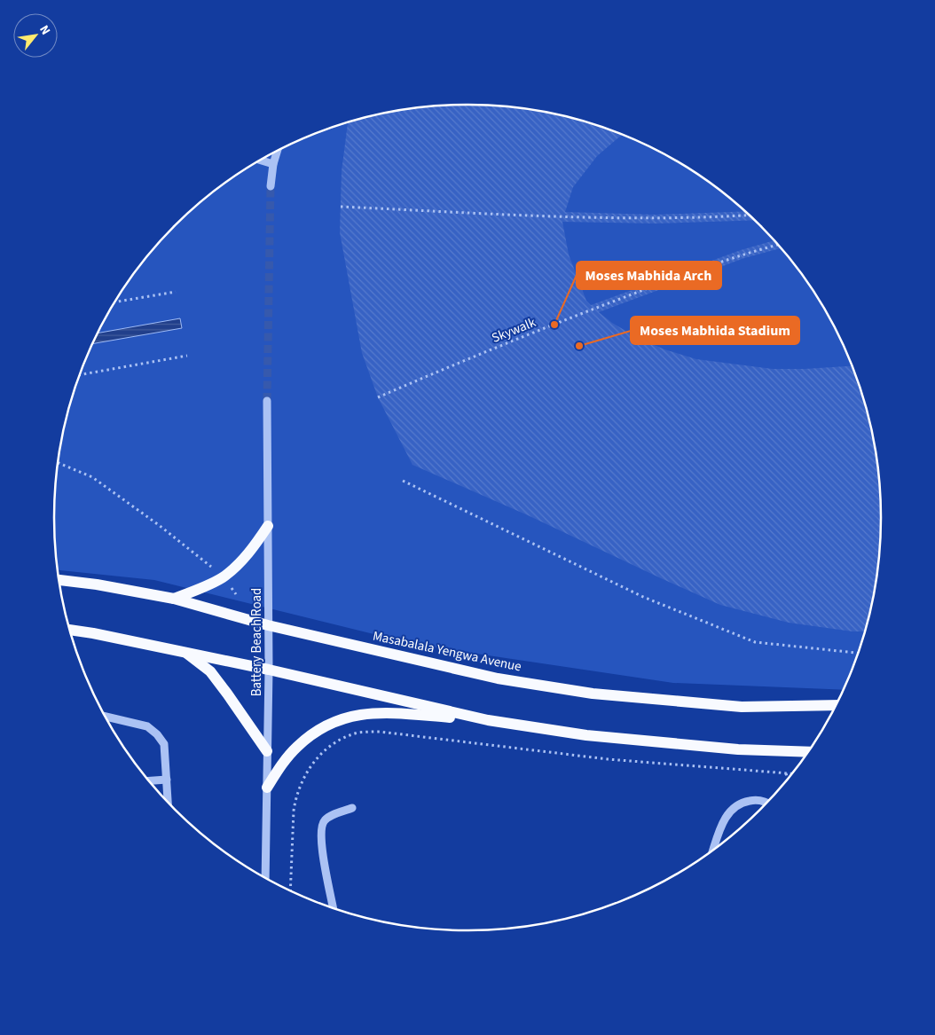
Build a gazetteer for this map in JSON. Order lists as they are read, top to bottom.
{
  "streets": {
    "main road": ["Masabalala Yengwa Avenue"],
    "street": ["Battery Beach Road"],
    "path": ["Skywalk"]
  },
  "crossings": [
    ["Battery Beach Road", "Masabalala Yengwa Avenue"]
  ],
  "places": ["Moses Mabhida Arch", "Moses Mabhida Stadium"],
  "north": "top right"
}
